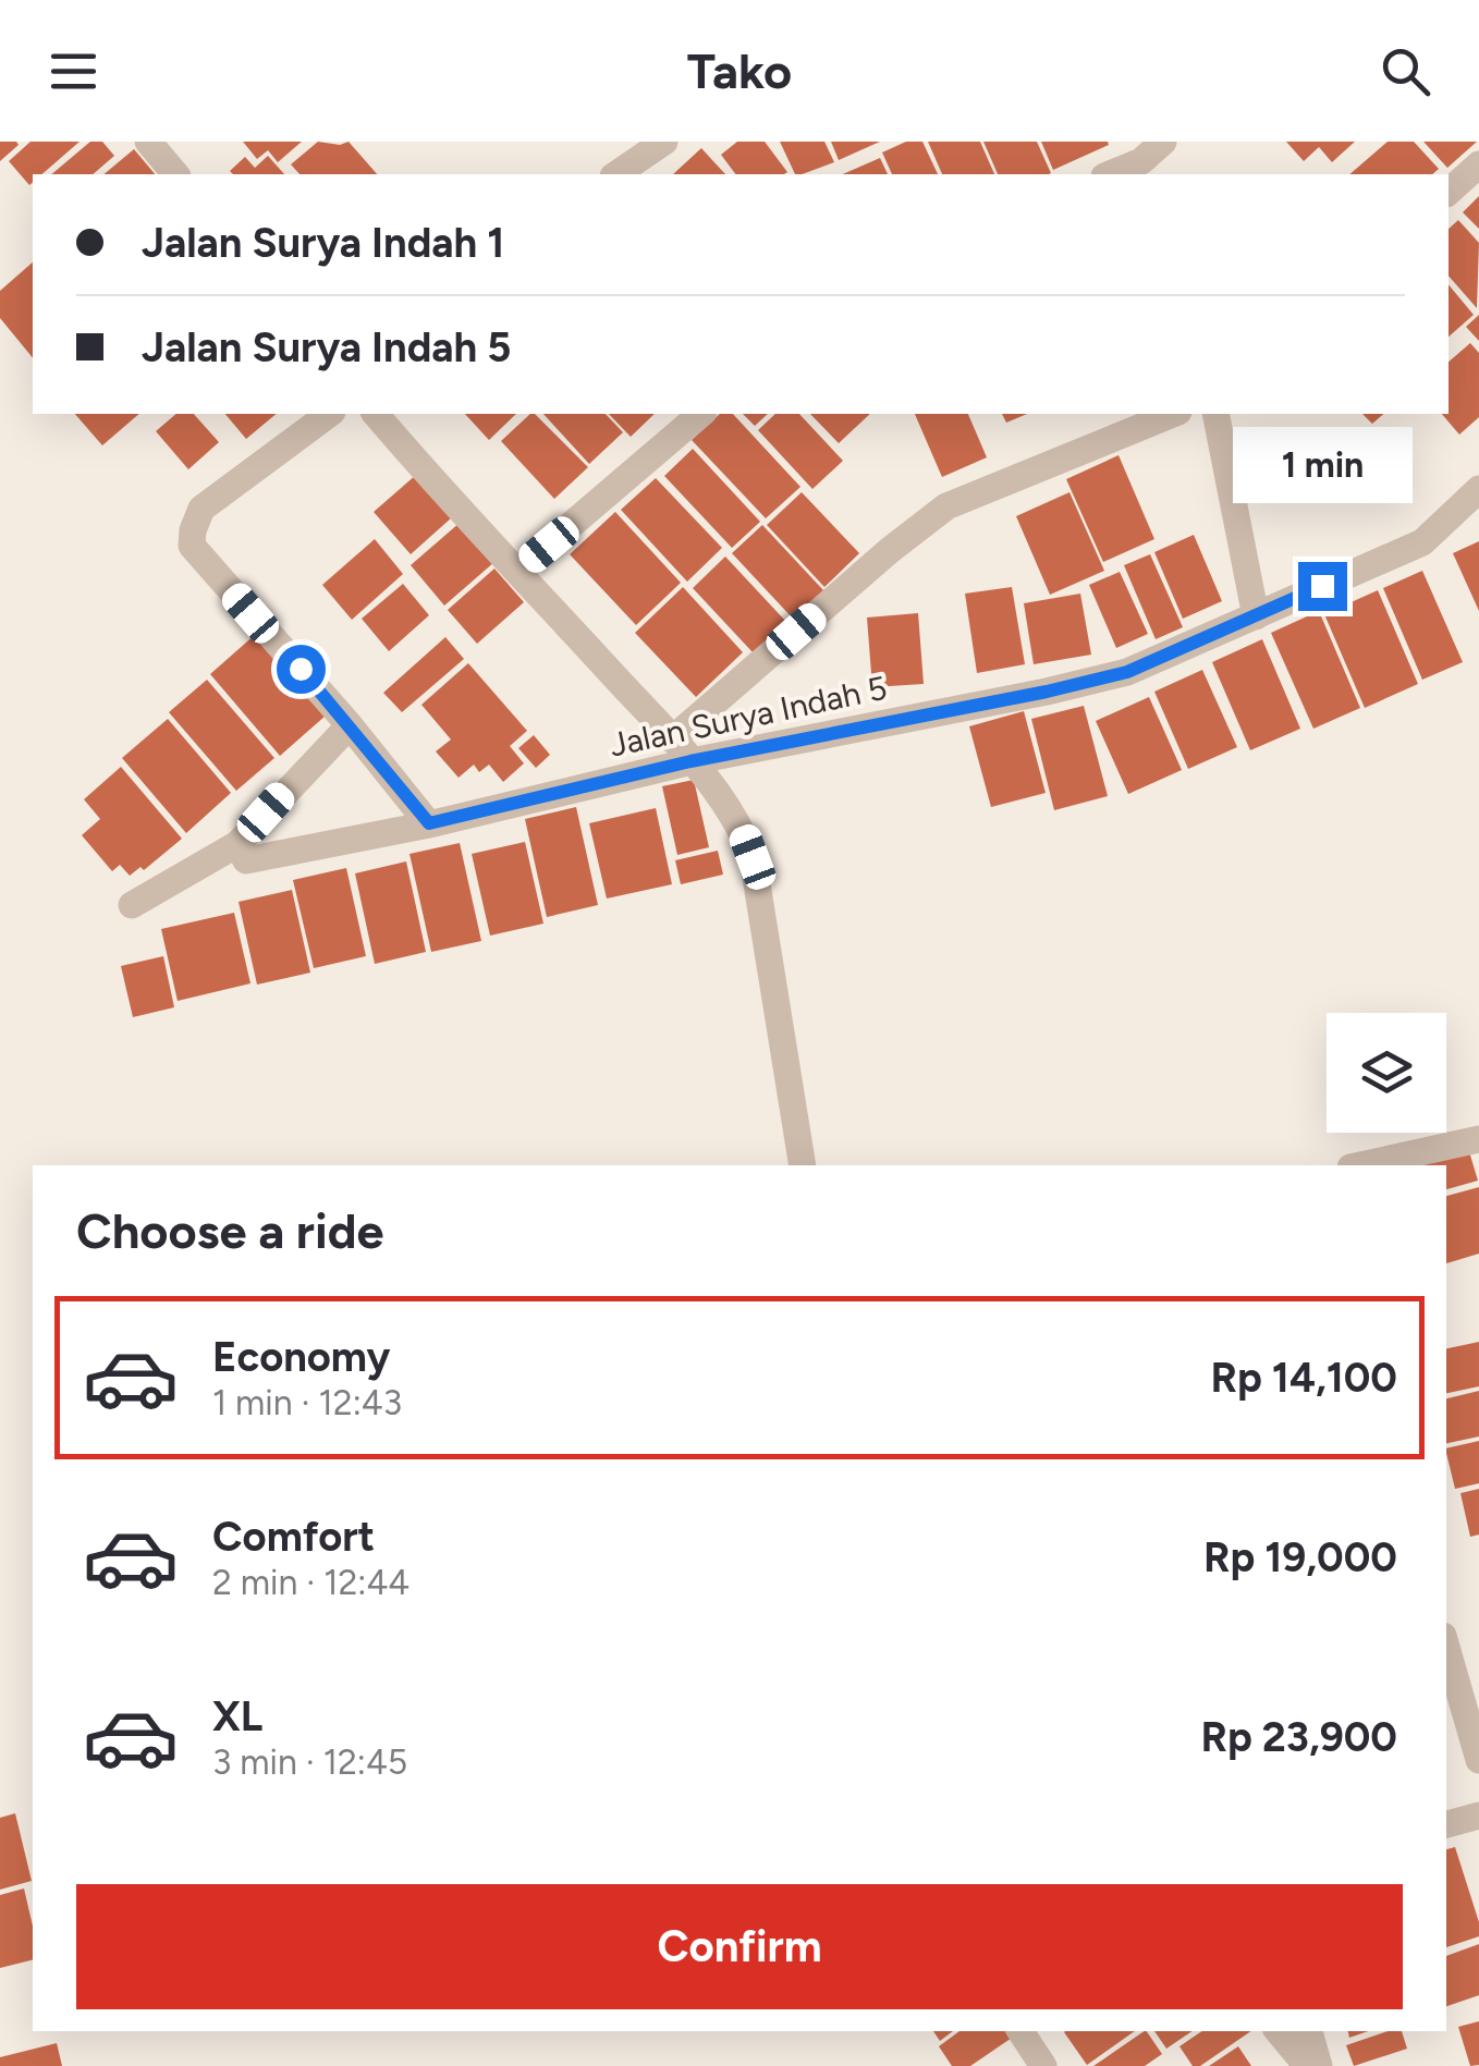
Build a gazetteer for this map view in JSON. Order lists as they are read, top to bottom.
{
  "streets": {
    "street": ["Jalan Surya Indah 5"]
  },
  "page": {
    "header": "Tako",
    "banner": ["Jalan Surya Indah 1", "Jalan Surya Indah 5"],
    "bubble": "1 min",
    "heading": "Choose a ride",
    "list": [
      {
        "name": "Economy",
        "note": "1 min · 12:43",
        "value": "Rp 14,100"
      },
      {
        "name": "Comfort",
        "note": "2 min · 12:44",
        "value": "Rp 19,000"
      },
      {
        "name": "XL",
        "note": "3 min · 12:45",
        "value": "Rp 23,900"
      }
    ],
    "buttons": "Confirm"
  }
}
